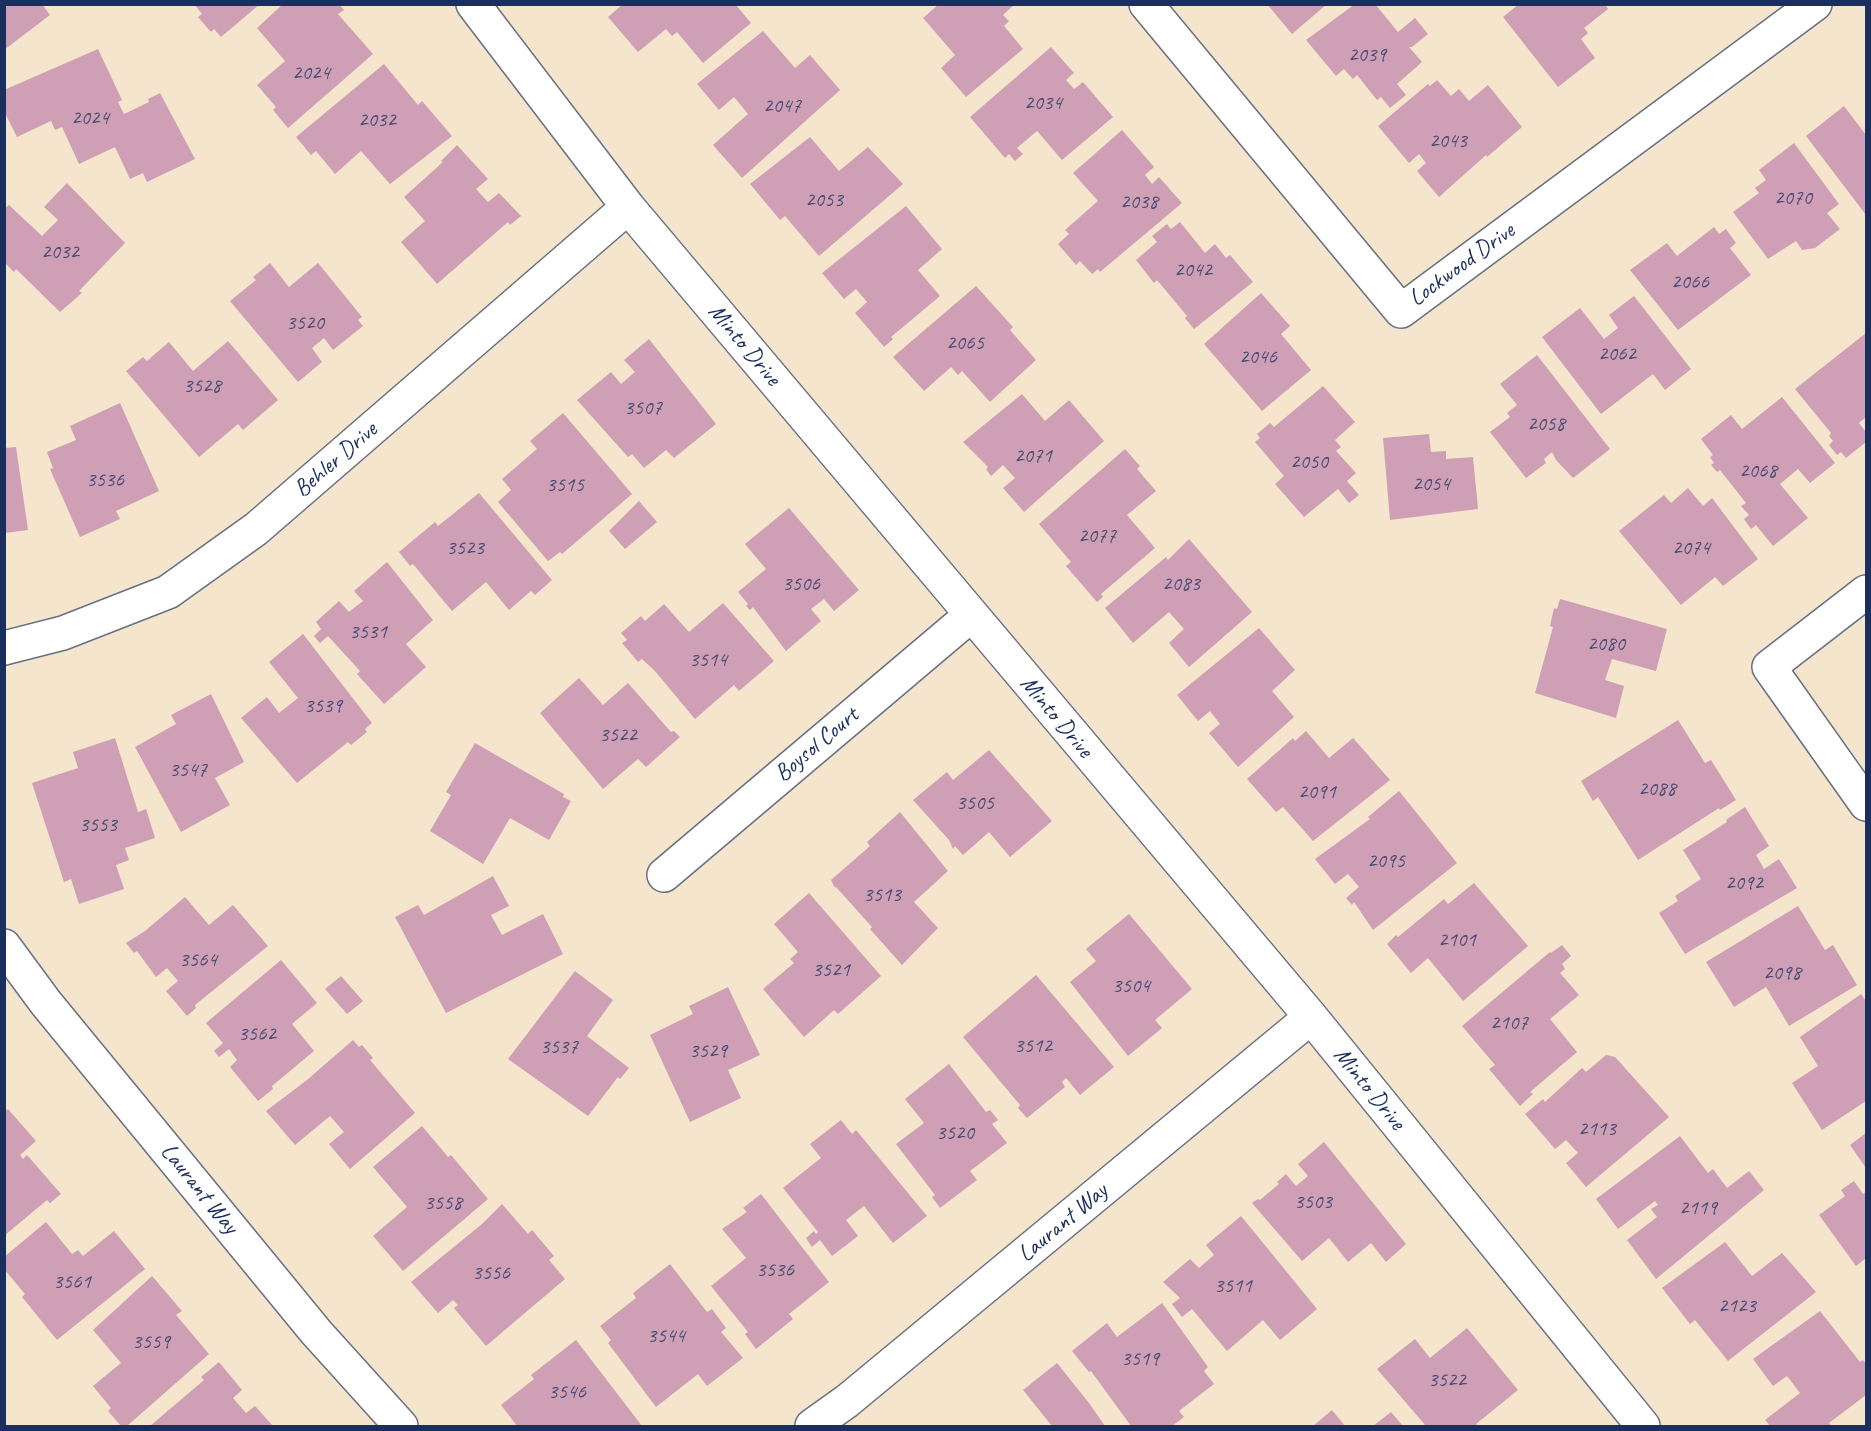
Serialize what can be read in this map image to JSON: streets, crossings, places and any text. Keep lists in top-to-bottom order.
{
  "streets": {
    "street": [
      "Lockwood Drive",
      "Minto Drive",
      "Behler Drive",
      "Boysol Court",
      "Laurant Way"
    ]
  },
  "crossings": [
    ["Minto Drive", "Behler Drive"],
    ["Minto Drive", "Boysol Court"],
    ["Minto Drive", "Laurant Way"]
  ],
  "house_numbers": [
    "2039",
    "2024",
    "2034",
    "2047",
    "2024",
    "2032",
    "2043",
    "2070",
    "2053",
    "2038",
    "2032",
    "2042",
    "2066",
    "3520",
    "2065",
    "2062",
    "2046",
    "3528",
    "3507",
    "2058",
    "2071",
    "2050",
    "2068",
    "3536",
    "2054",
    "3515",
    "2077",
    "3523",
    "2074",
    "3506",
    "2083",
    "3531",
    "2080",
    "3514",
    "3539",
    "3522",
    "3547",
    "2088",
    "2091",
    "3505",
    "3553",
    "2095",
    "2092",
    "3513",
    "2101",
    "3564",
    "3521",
    "2098",
    "3504",
    "2107",
    "3562",
    "3512",
    "3537",
    "3529",
    "2113",
    "3520",
    "3503",
    "3558",
    "2119",
    "3536",
    "3556",
    "3561",
    "3511",
    "2123",
    "3544",
    "3559",
    "3519",
    "3522",
    "3546"
  ]
}
